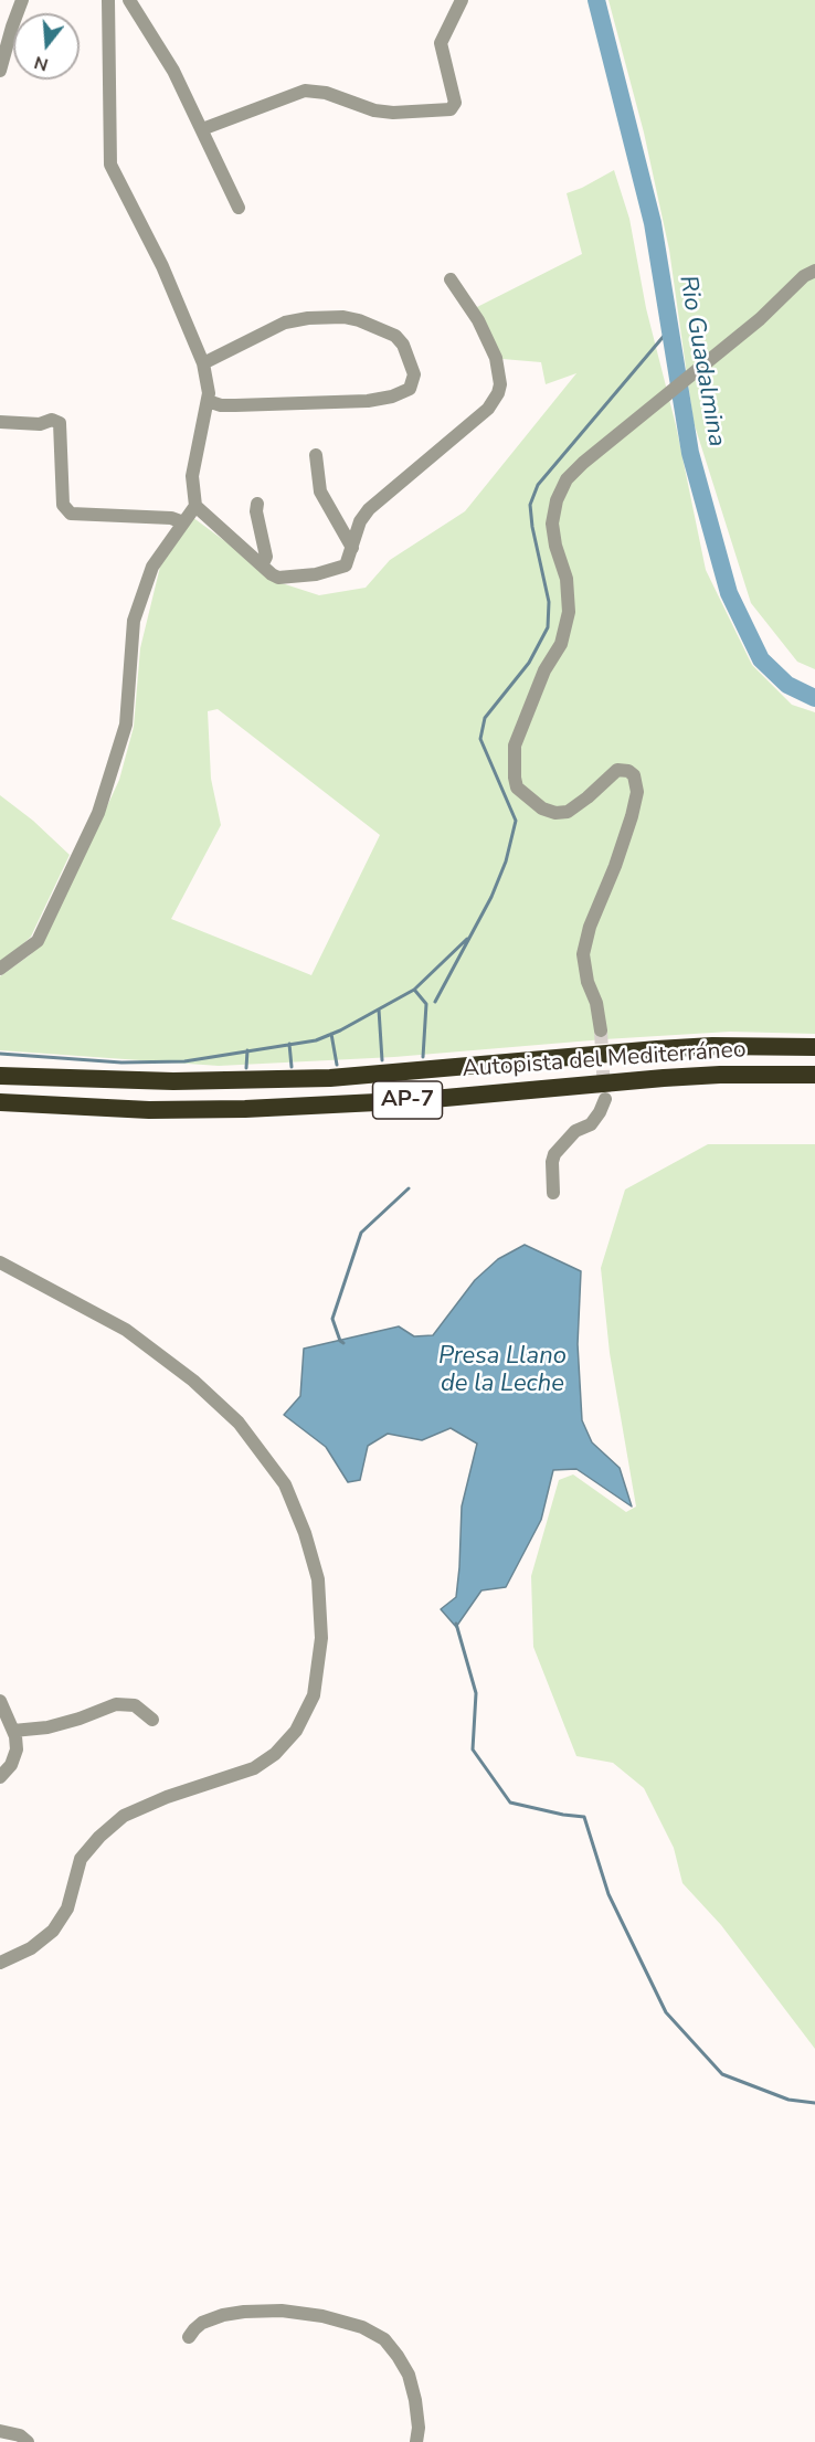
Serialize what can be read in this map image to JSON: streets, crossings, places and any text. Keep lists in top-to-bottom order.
{
  "streets": {
    "highway": ["Autopista del Mediterráneo", "AP-7"]
  },
  "water": ["Rio Guadalmina", "Presa Llano de la Leche"],
  "north": "bottom"
}
